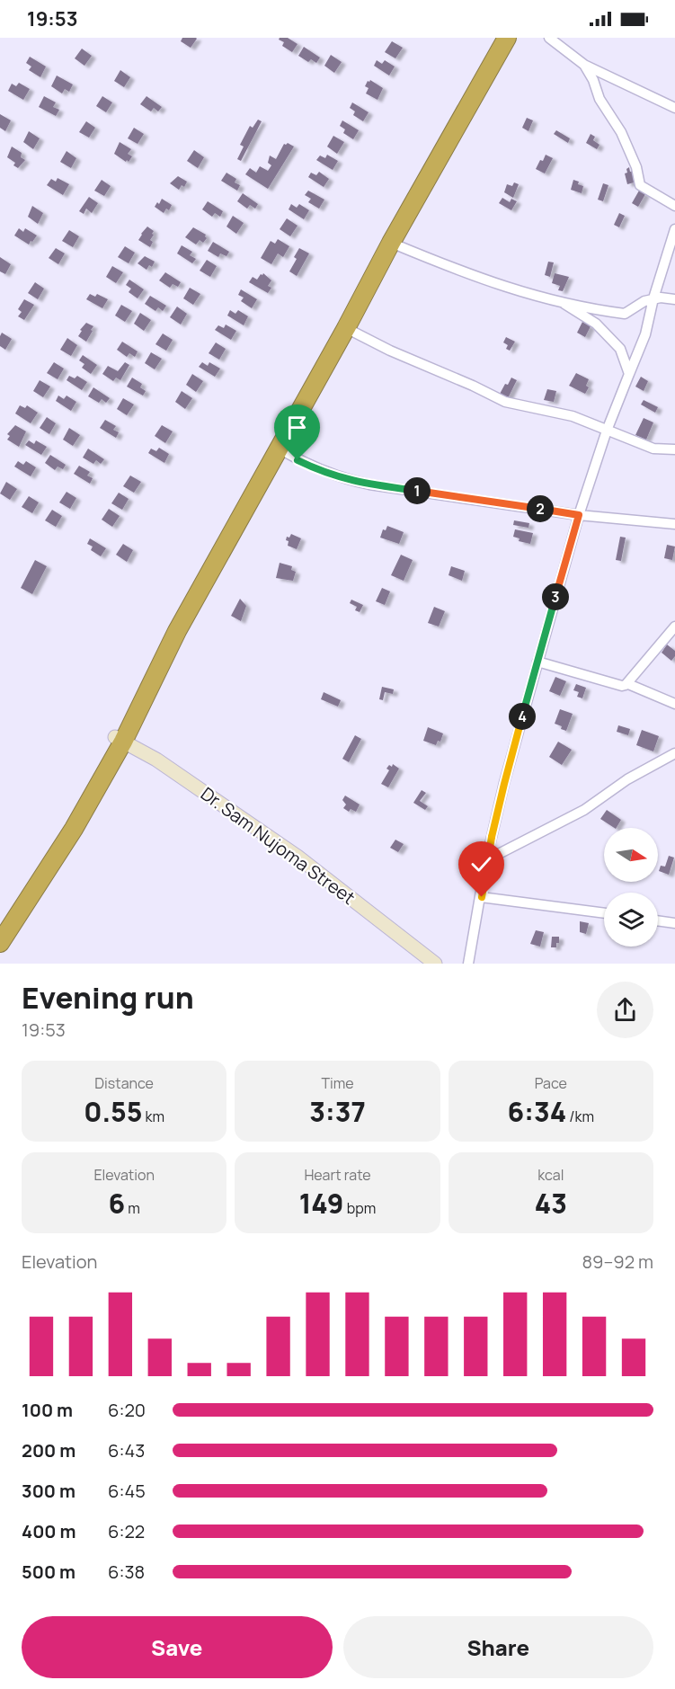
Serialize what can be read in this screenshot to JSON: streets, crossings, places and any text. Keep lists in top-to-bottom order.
{
  "streets": {
    "street": ["Dr. Sam Nujoma Street"]
  },
  "north": "right",
  "page": {
    "status": "19:53",
    "pins": [
      "1",
      "2",
      "3",
      "4"
    ],
    "heading": ["Evening run", "19:53"],
    "stats": [
      ["Distance", "0.55 km"],
      ["Time", "3:37"],
      ["Pace", "6:34 /km"],
      ["Elevation", "6 m"],
      ["Heart rate", "149 bpm"],
      ["kcal", "43"]
    ],
    "chart": ["Elevation", "89–92 m"],
    "list": [
      {
        "name": "100 m",
        "note": "6:20"
      },
      {
        "name": "200 m",
        "note": "6:43"
      },
      {
        "name": "300 m",
        "note": "6:45"
      },
      {
        "name": "400 m",
        "note": "6:22"
      },
      {
        "name": "500 m",
        "note": "6:38"
      }
    ],
    "buttons": ["Save", "Share"]
  }
}
